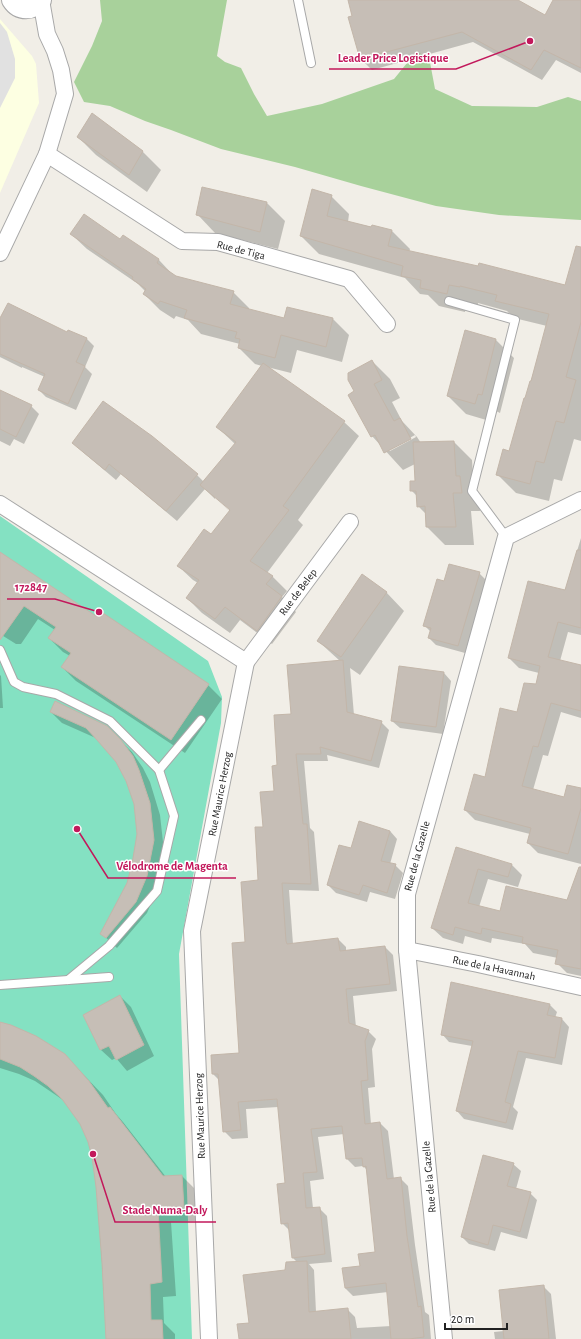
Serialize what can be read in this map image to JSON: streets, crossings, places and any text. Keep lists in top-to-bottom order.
{
  "streets": {
    "street": [
      "Rue de Tiga",
      "Rue de Belep",
      "Rue Maurice Herzog",
      "Rue de la Gazelle",
      "Rue de la Havannah"
    ]
  },
  "crossings": [
    ["Rue de Belep", "Rue Maurice Herzog"],
    ["Rue de la Gazelle", "Rue de la Havannah"]
  ],
  "places": [
    "Leader Price Logistique",
    "172847",
    "Vélodrome de Magenta",
    "Stade Numa-Daly"
  ],
  "scale_bar": "20 m"
}
